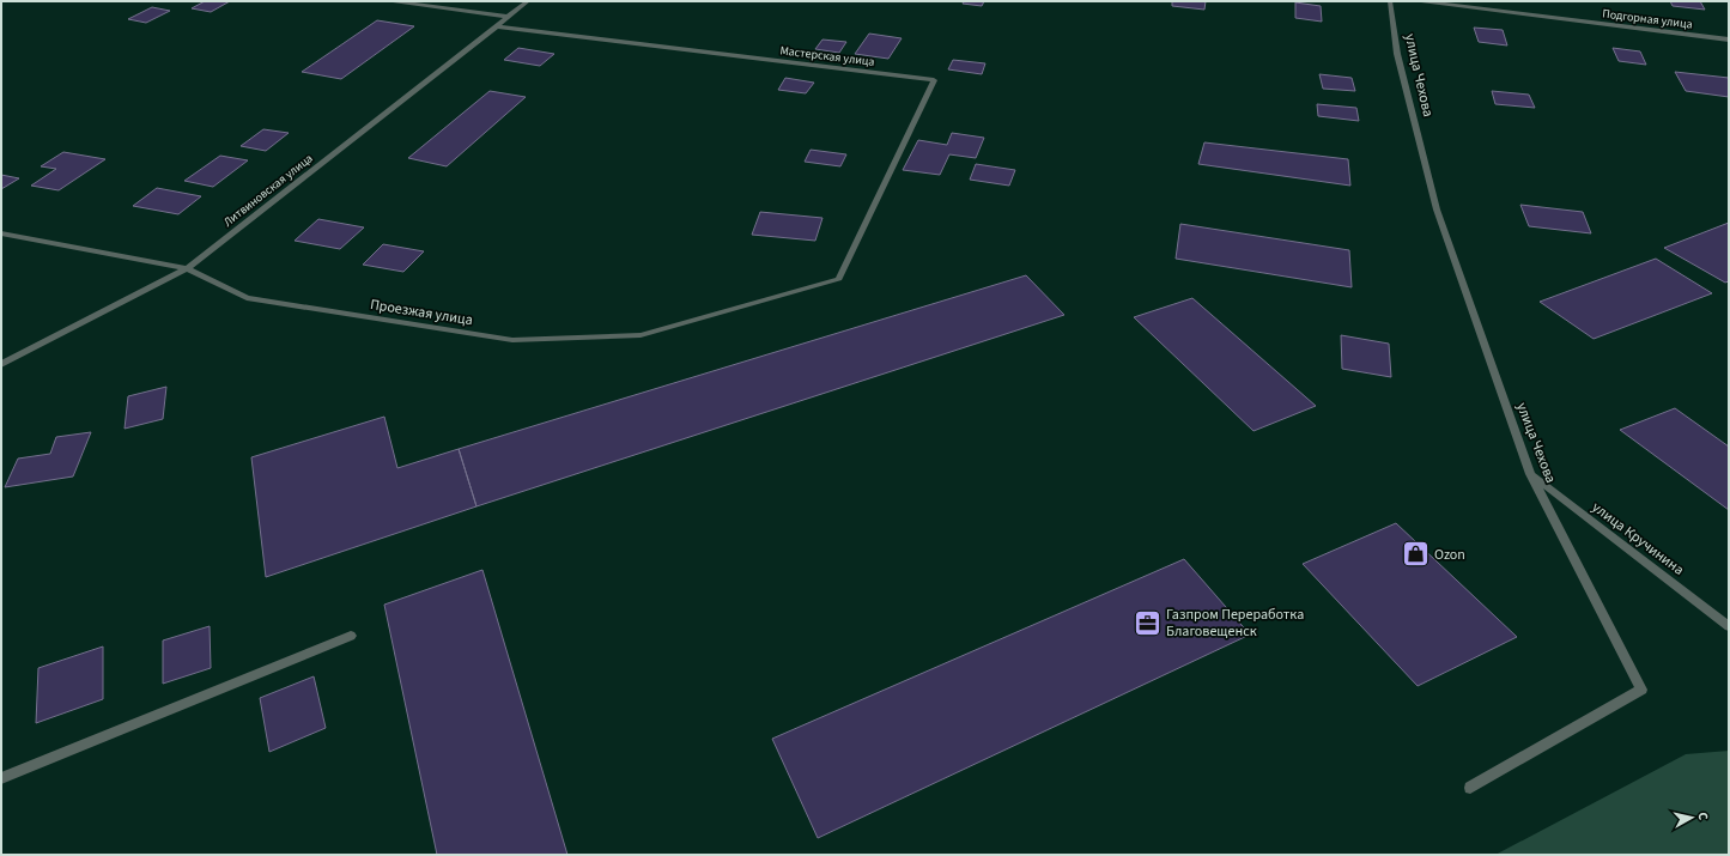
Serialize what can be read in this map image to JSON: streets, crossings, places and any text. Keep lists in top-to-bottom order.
{
  "streets": {
    "street": [
      "Подгорная улица",
      "Мастерская улица",
      "улица Чехова",
      "Литвиновская улица",
      "Проезжая улица",
      "улица Кручинина"
    ]
  },
  "crossings": [
    ["Мастерская улица", "Литвиновская улица"],
    ["Мастерская улица", "Проезжая улица"],
    ["улица Чехова", "улица Кручинина"],
    ["Литвиновская улица", "Проезжая улица"]
  ],
  "places": {
    "shop": ["Ozon"],
    "office": ["Газпром Переработка Благовещенск"]
  },
  "north": "right"
}
